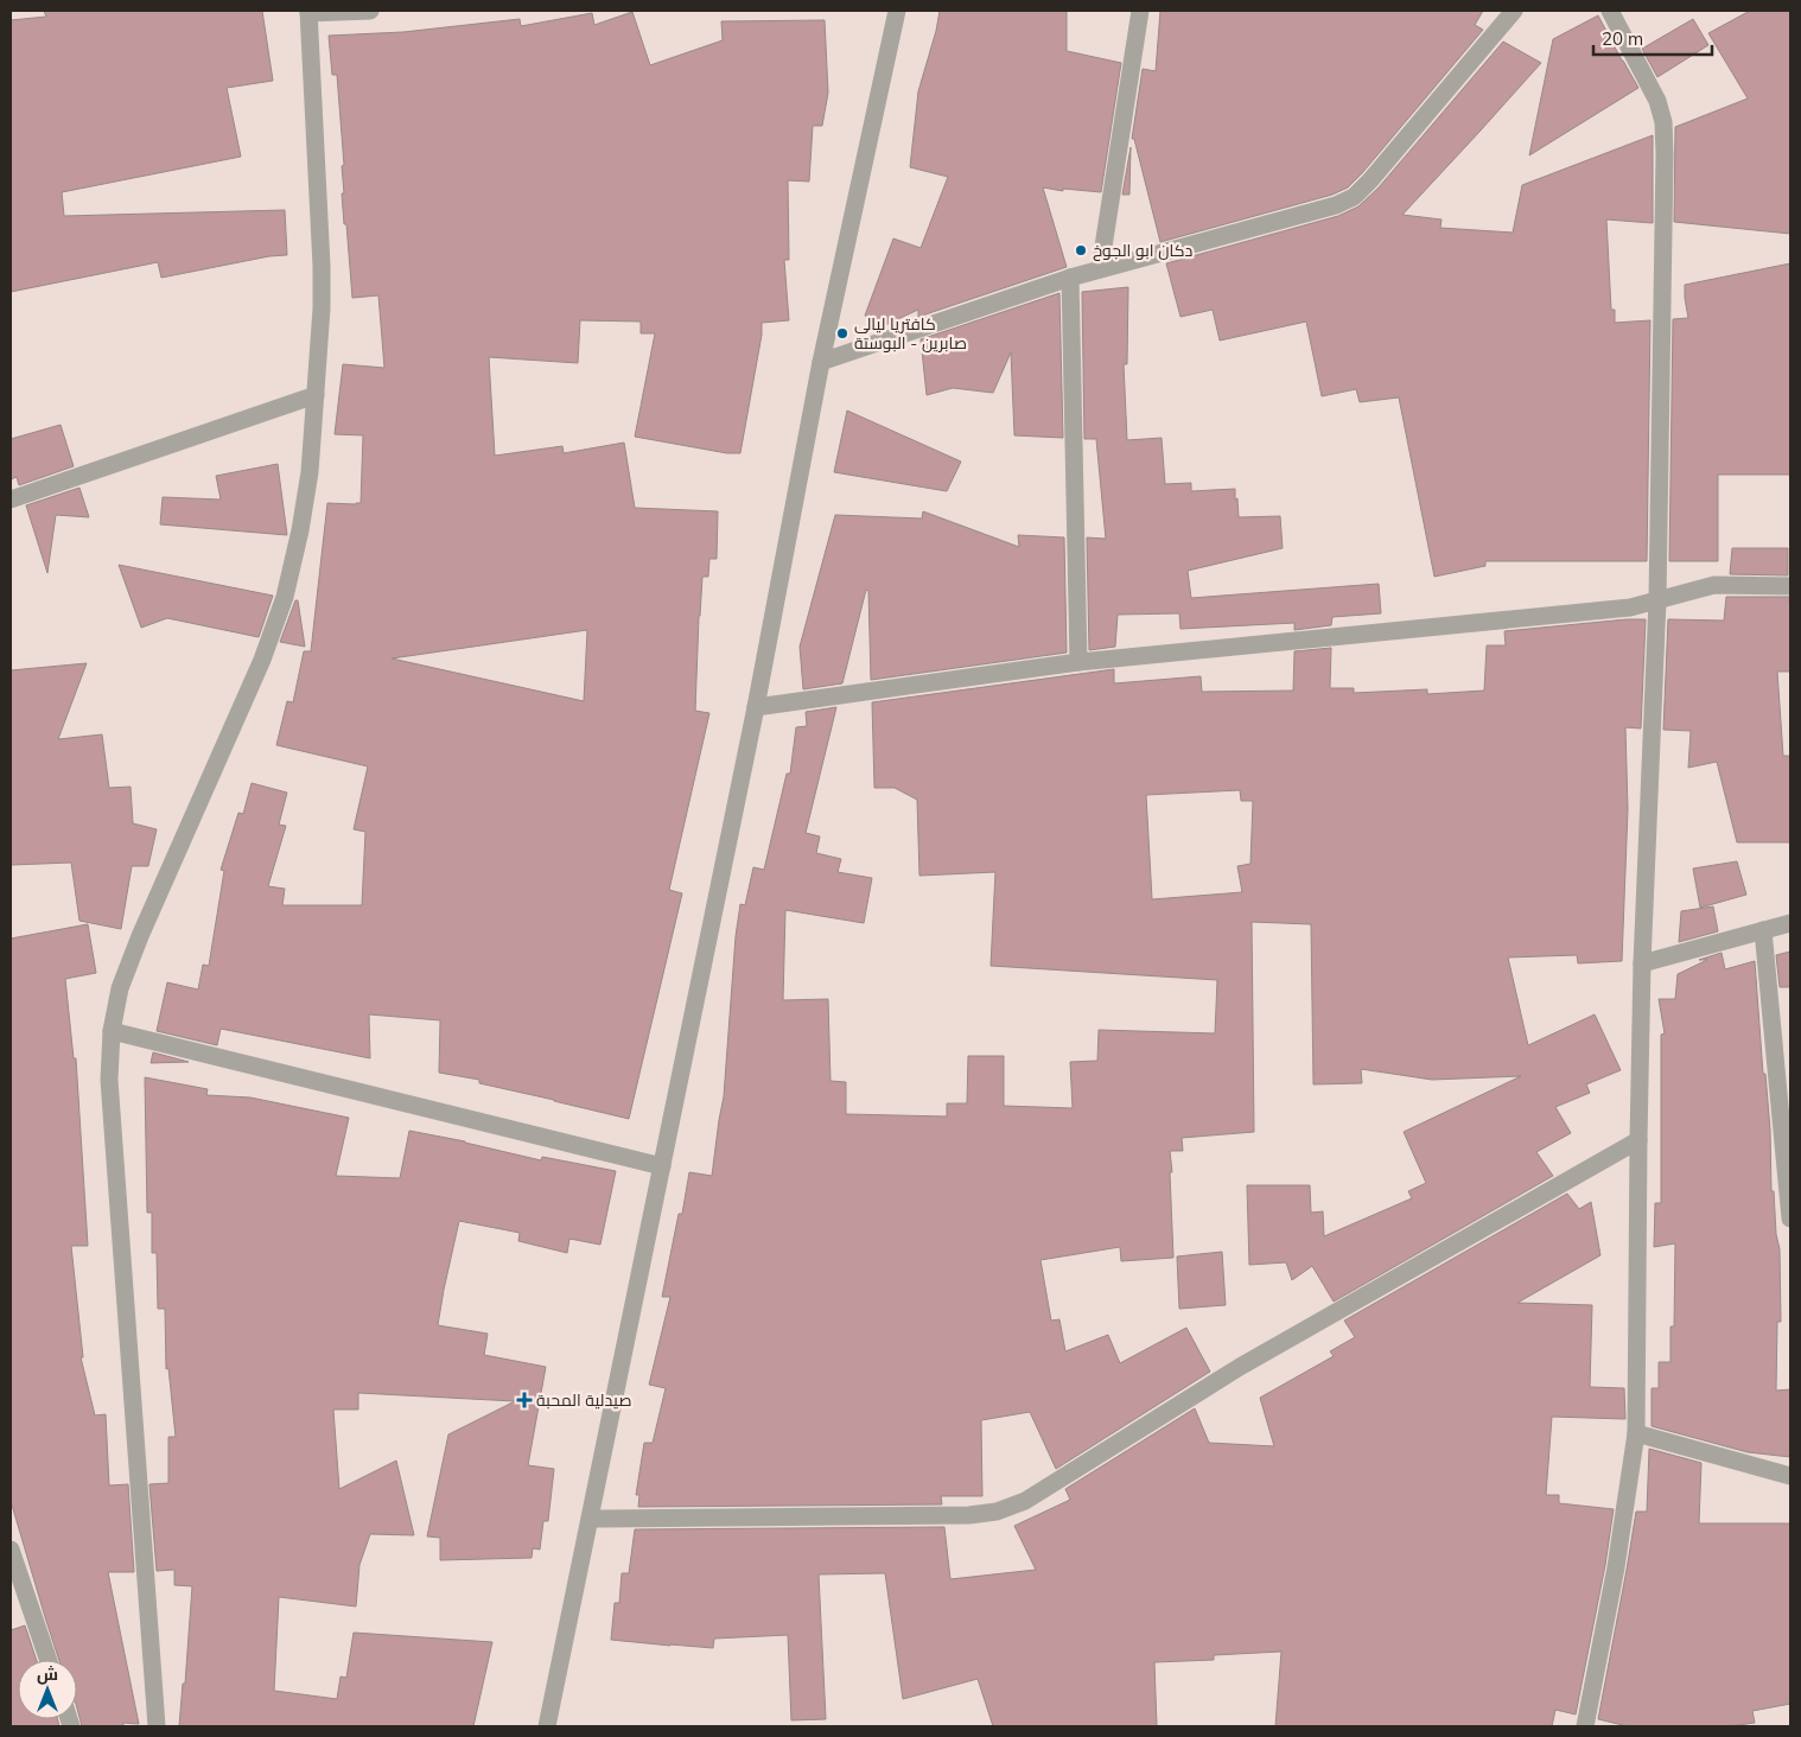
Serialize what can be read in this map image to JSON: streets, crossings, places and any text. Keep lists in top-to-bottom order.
{
  "places": {
    "other": ["دكان ابو الجوخ", "كافتريا ليالي صابرين - البوستة"],
    "health": ["صيدلية المحبة"]
  },
  "scale_bar": "20 m",
  "north": "top"
}
